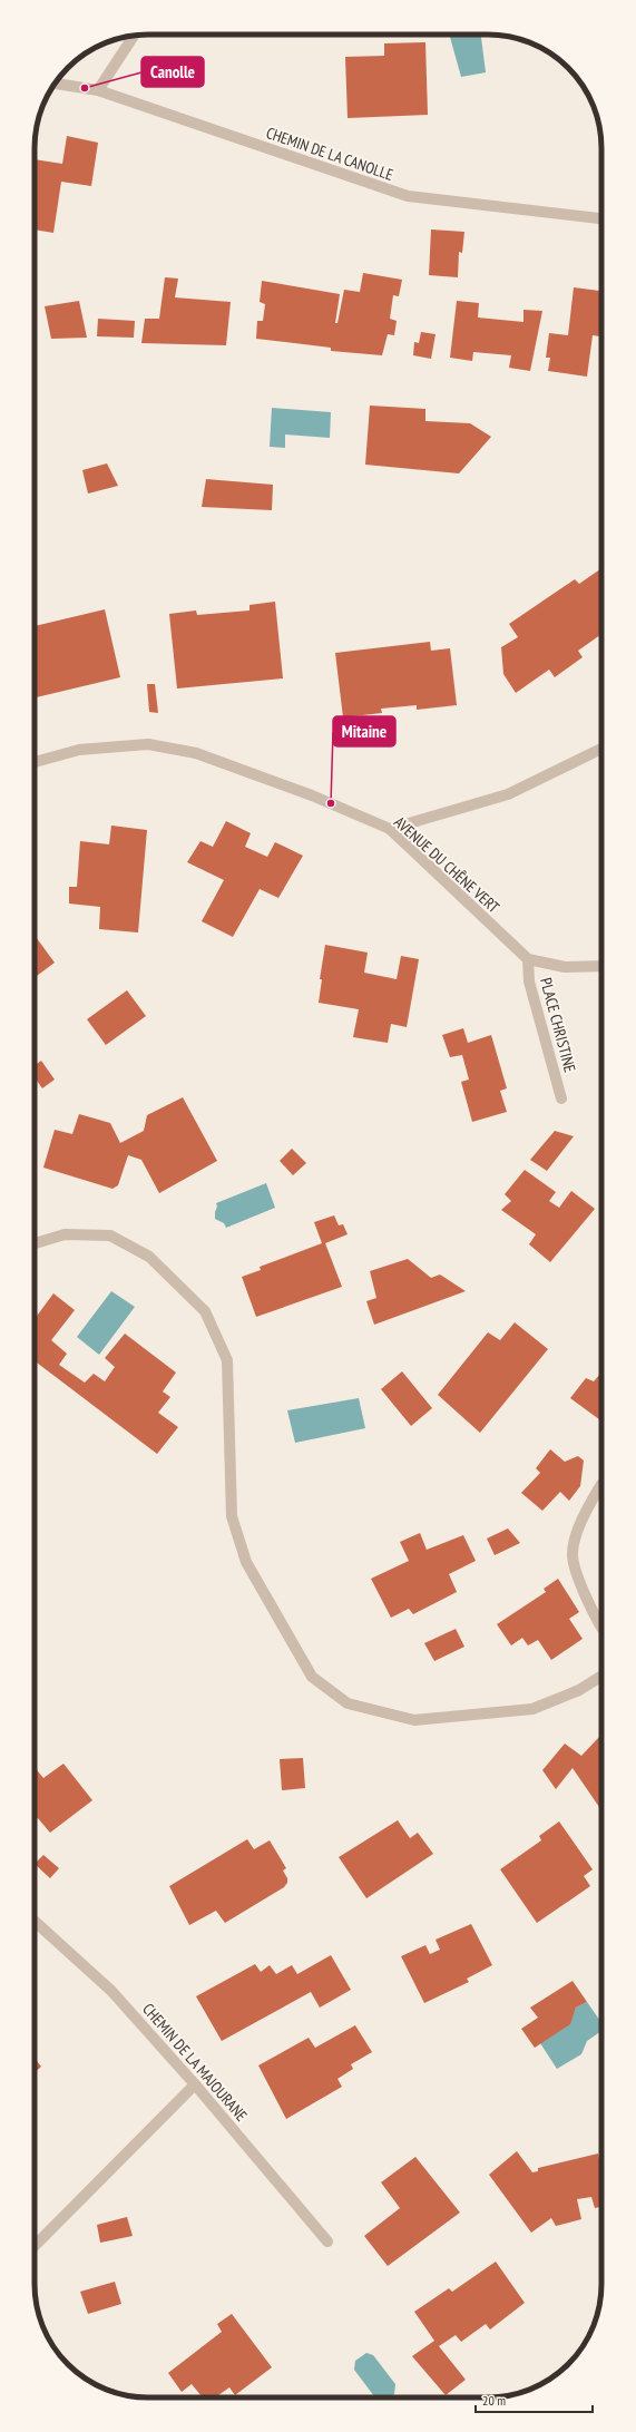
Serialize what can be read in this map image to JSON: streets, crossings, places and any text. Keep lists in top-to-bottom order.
{
  "streets": {
    "street": [
      "CHEMIN DE LA CANOLLE",
      "AVENUE DU CHÊNE VERT",
      "PLACE CHRISTINE",
      "CHEMIN DE LA MAJOURANE"
    ]
  },
  "crossings": [
    ["AVENUE DU CHÊNE VERT", "PLACE CHRISTINE"]
  ],
  "places": ["Canolle", "Mitaine"],
  "scale_bar": "20 m"
}
